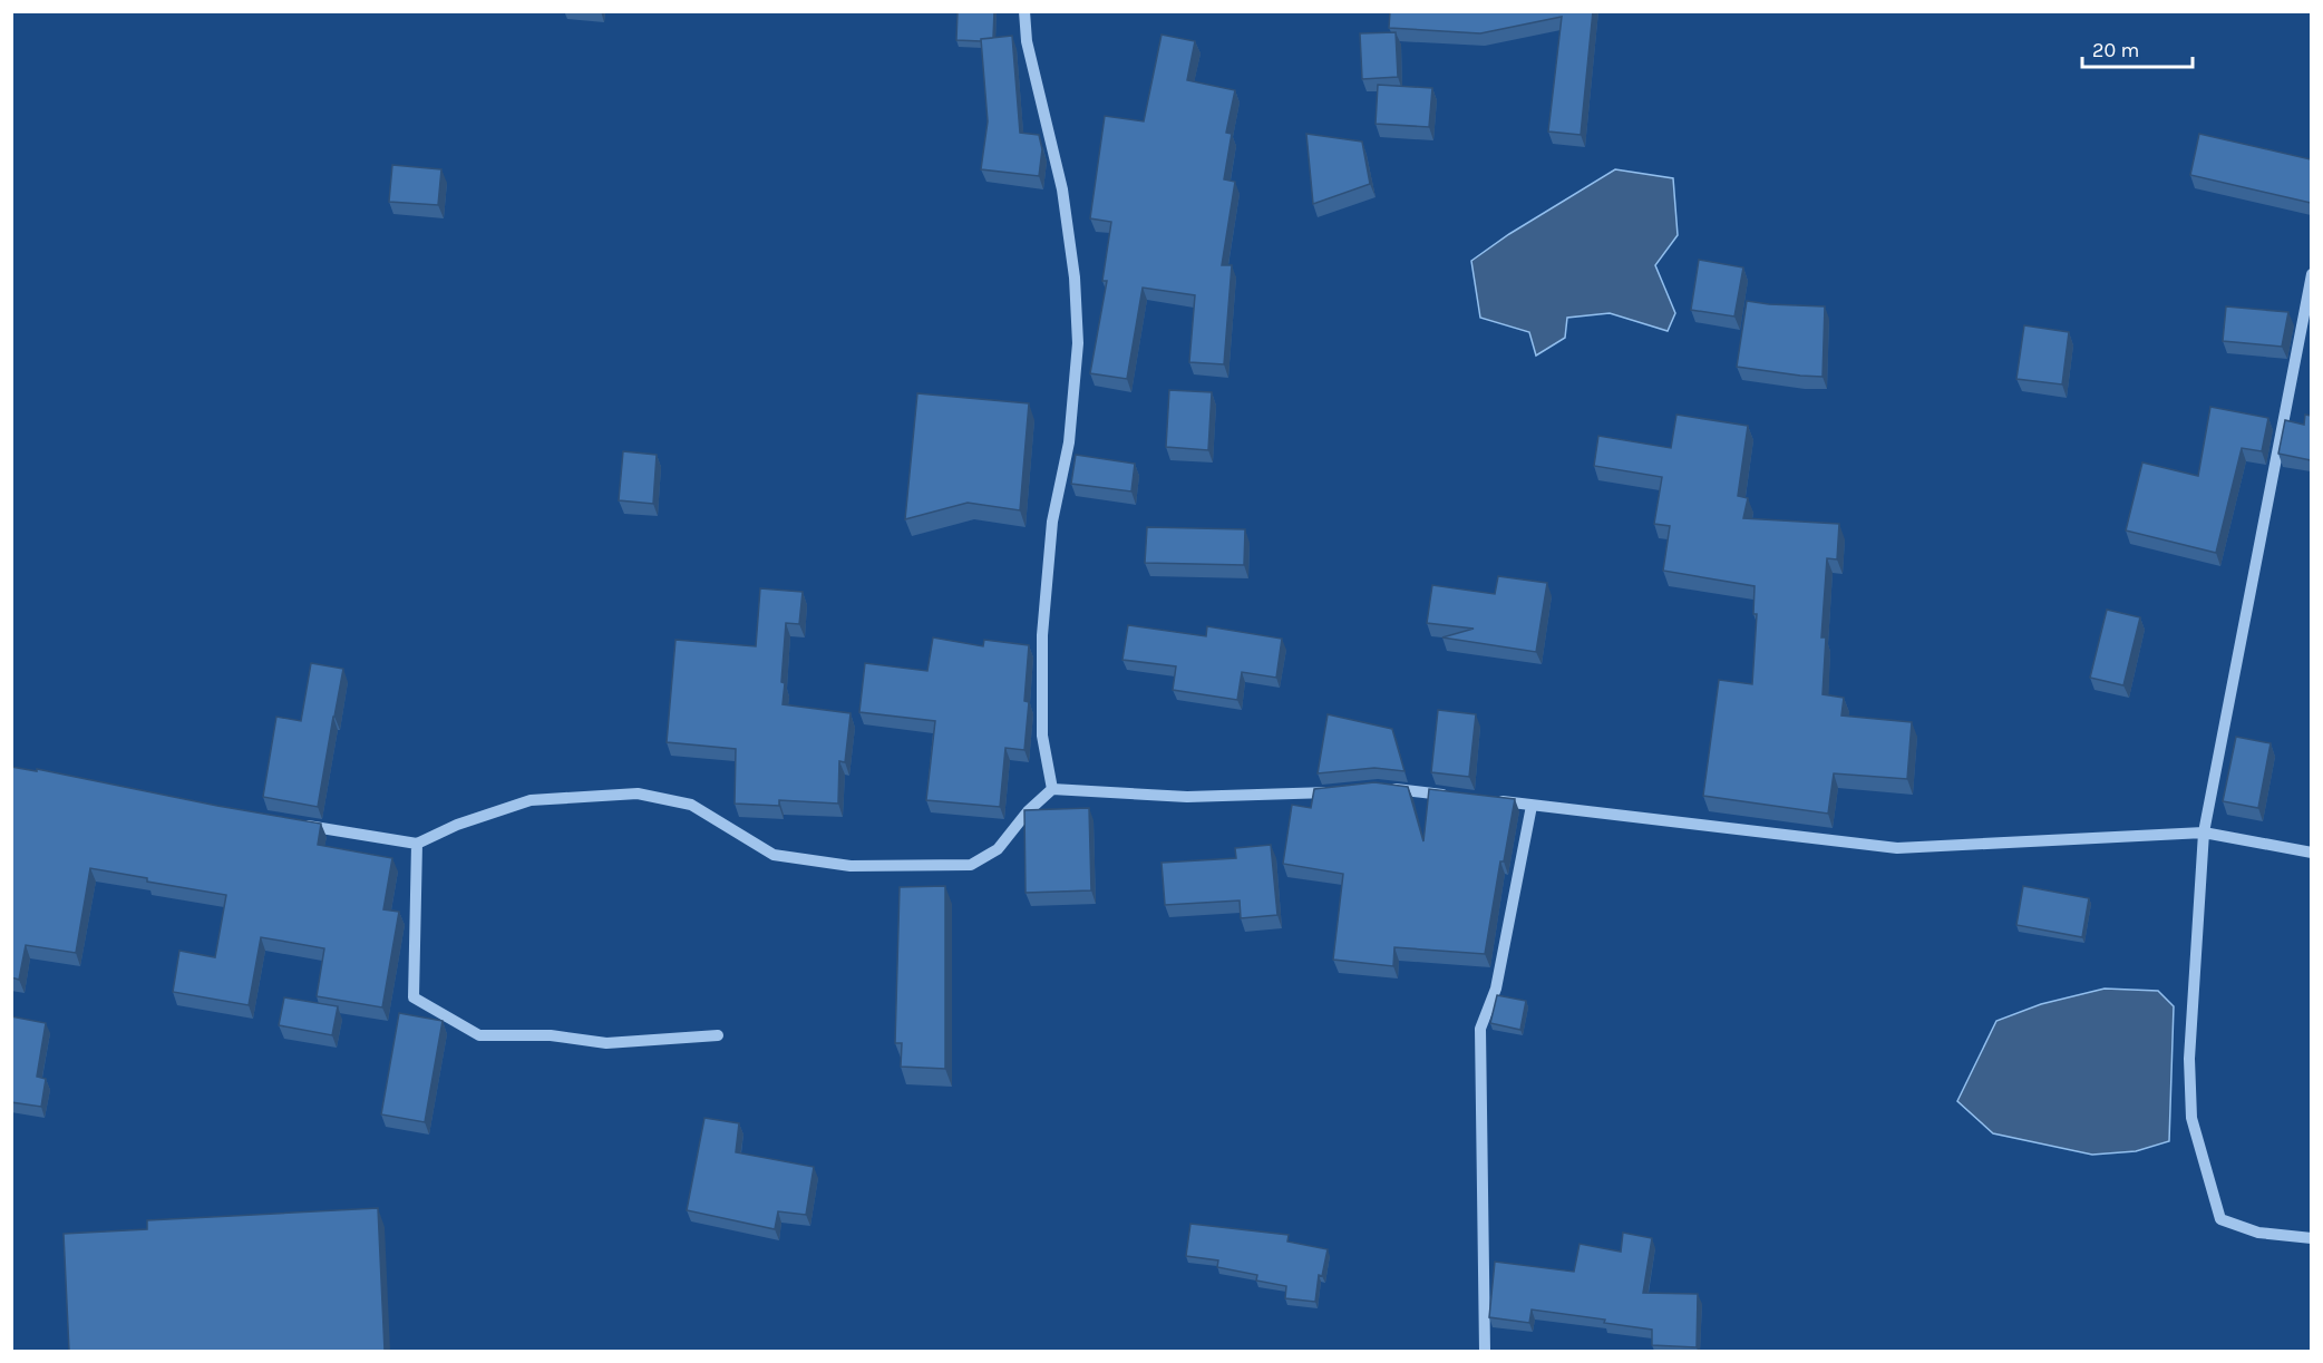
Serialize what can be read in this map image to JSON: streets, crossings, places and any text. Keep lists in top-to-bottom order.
{
  "scale_bar": "20 m"
}
